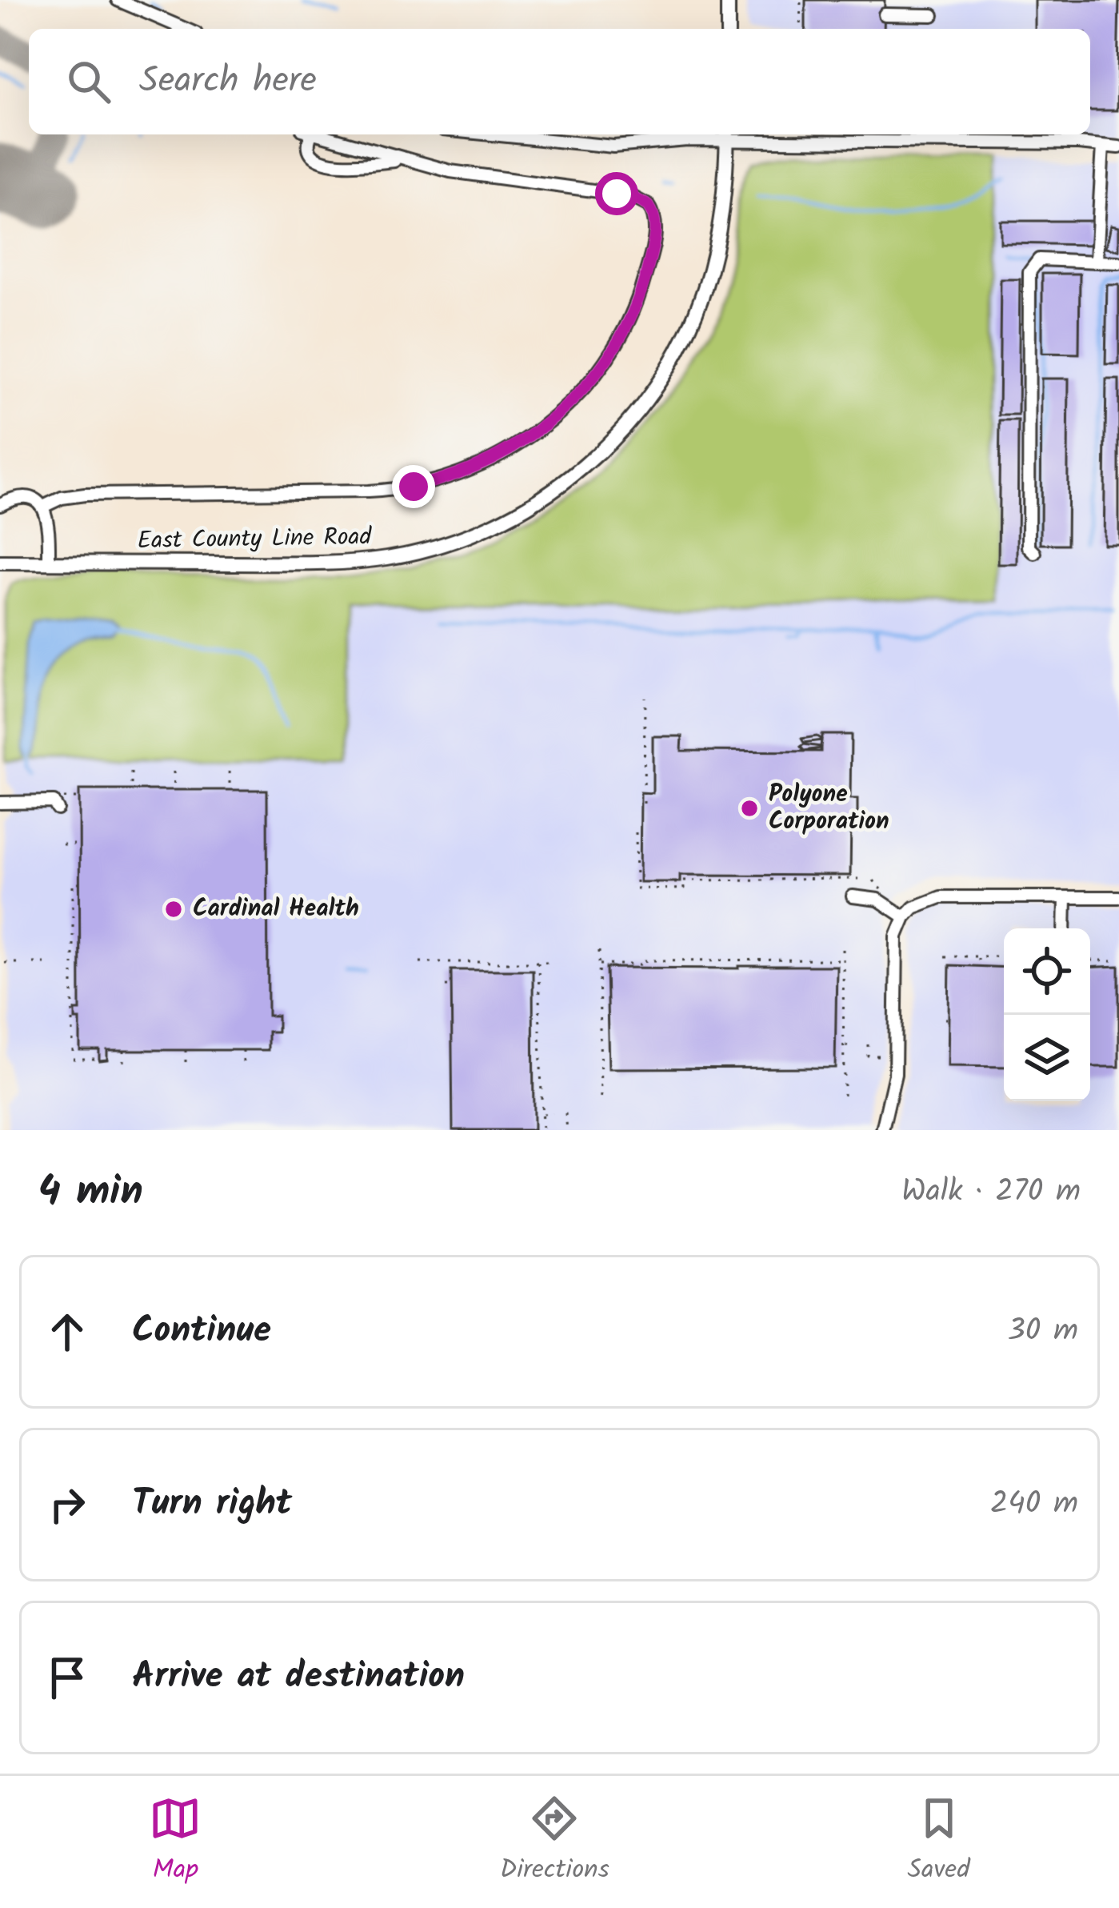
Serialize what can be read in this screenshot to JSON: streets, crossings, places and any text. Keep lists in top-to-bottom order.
{
  "streets": {
    "main road": ["East County Line Road"]
  },
  "places": ["Polyone Corporation", "Cardinal Health"],
  "page": {
    "search": "Search here",
    "heading": ["4 min", "Walk · 270 m"],
    "list": [
      ["Continue", "30 m"],
      ["Turn right", "240 m"],
      "Arrive at destination"
    ],
    "nav": ["Map", "Directions", "Saved"]
  }
}
